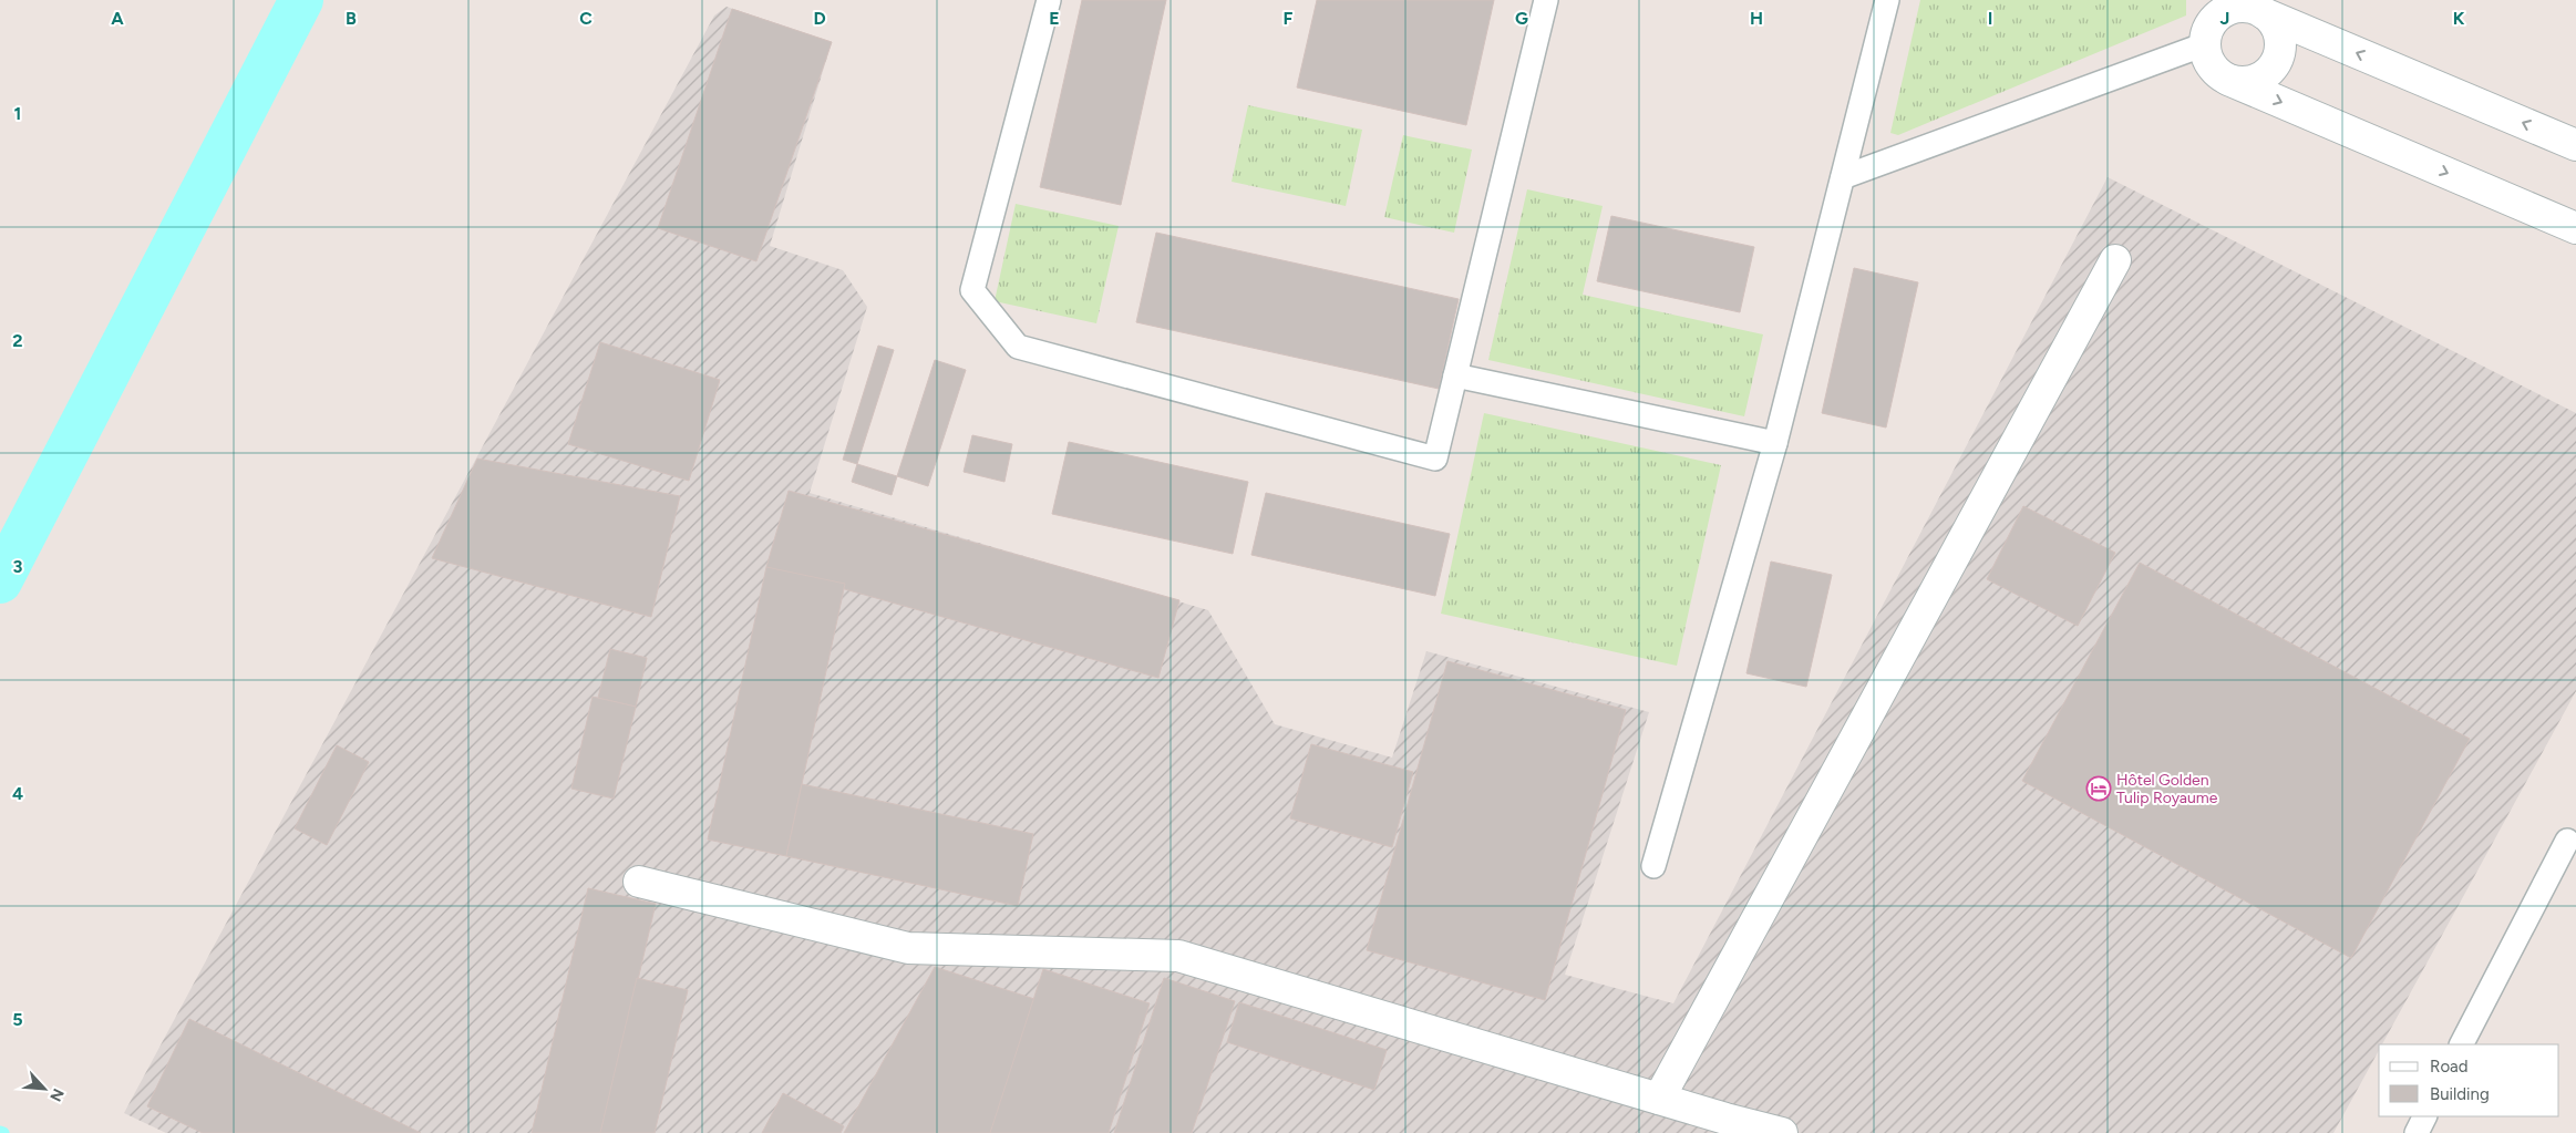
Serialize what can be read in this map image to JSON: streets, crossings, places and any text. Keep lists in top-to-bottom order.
{
  "places": {
    "hotel": ["Hôtel Golden Tulip Royaume"]
  },
  "legend": ["Road", "Building"],
  "north": "bottom right",
  "grid": {
    "columns": [
      "A",
      "B",
      "C",
      "D",
      "E",
      "F",
      "G",
      "H",
      "I",
      "J",
      "K"
    ],
    "rows": [
      "1",
      "2",
      "3",
      "4",
      "5"
    ]
  }
}
